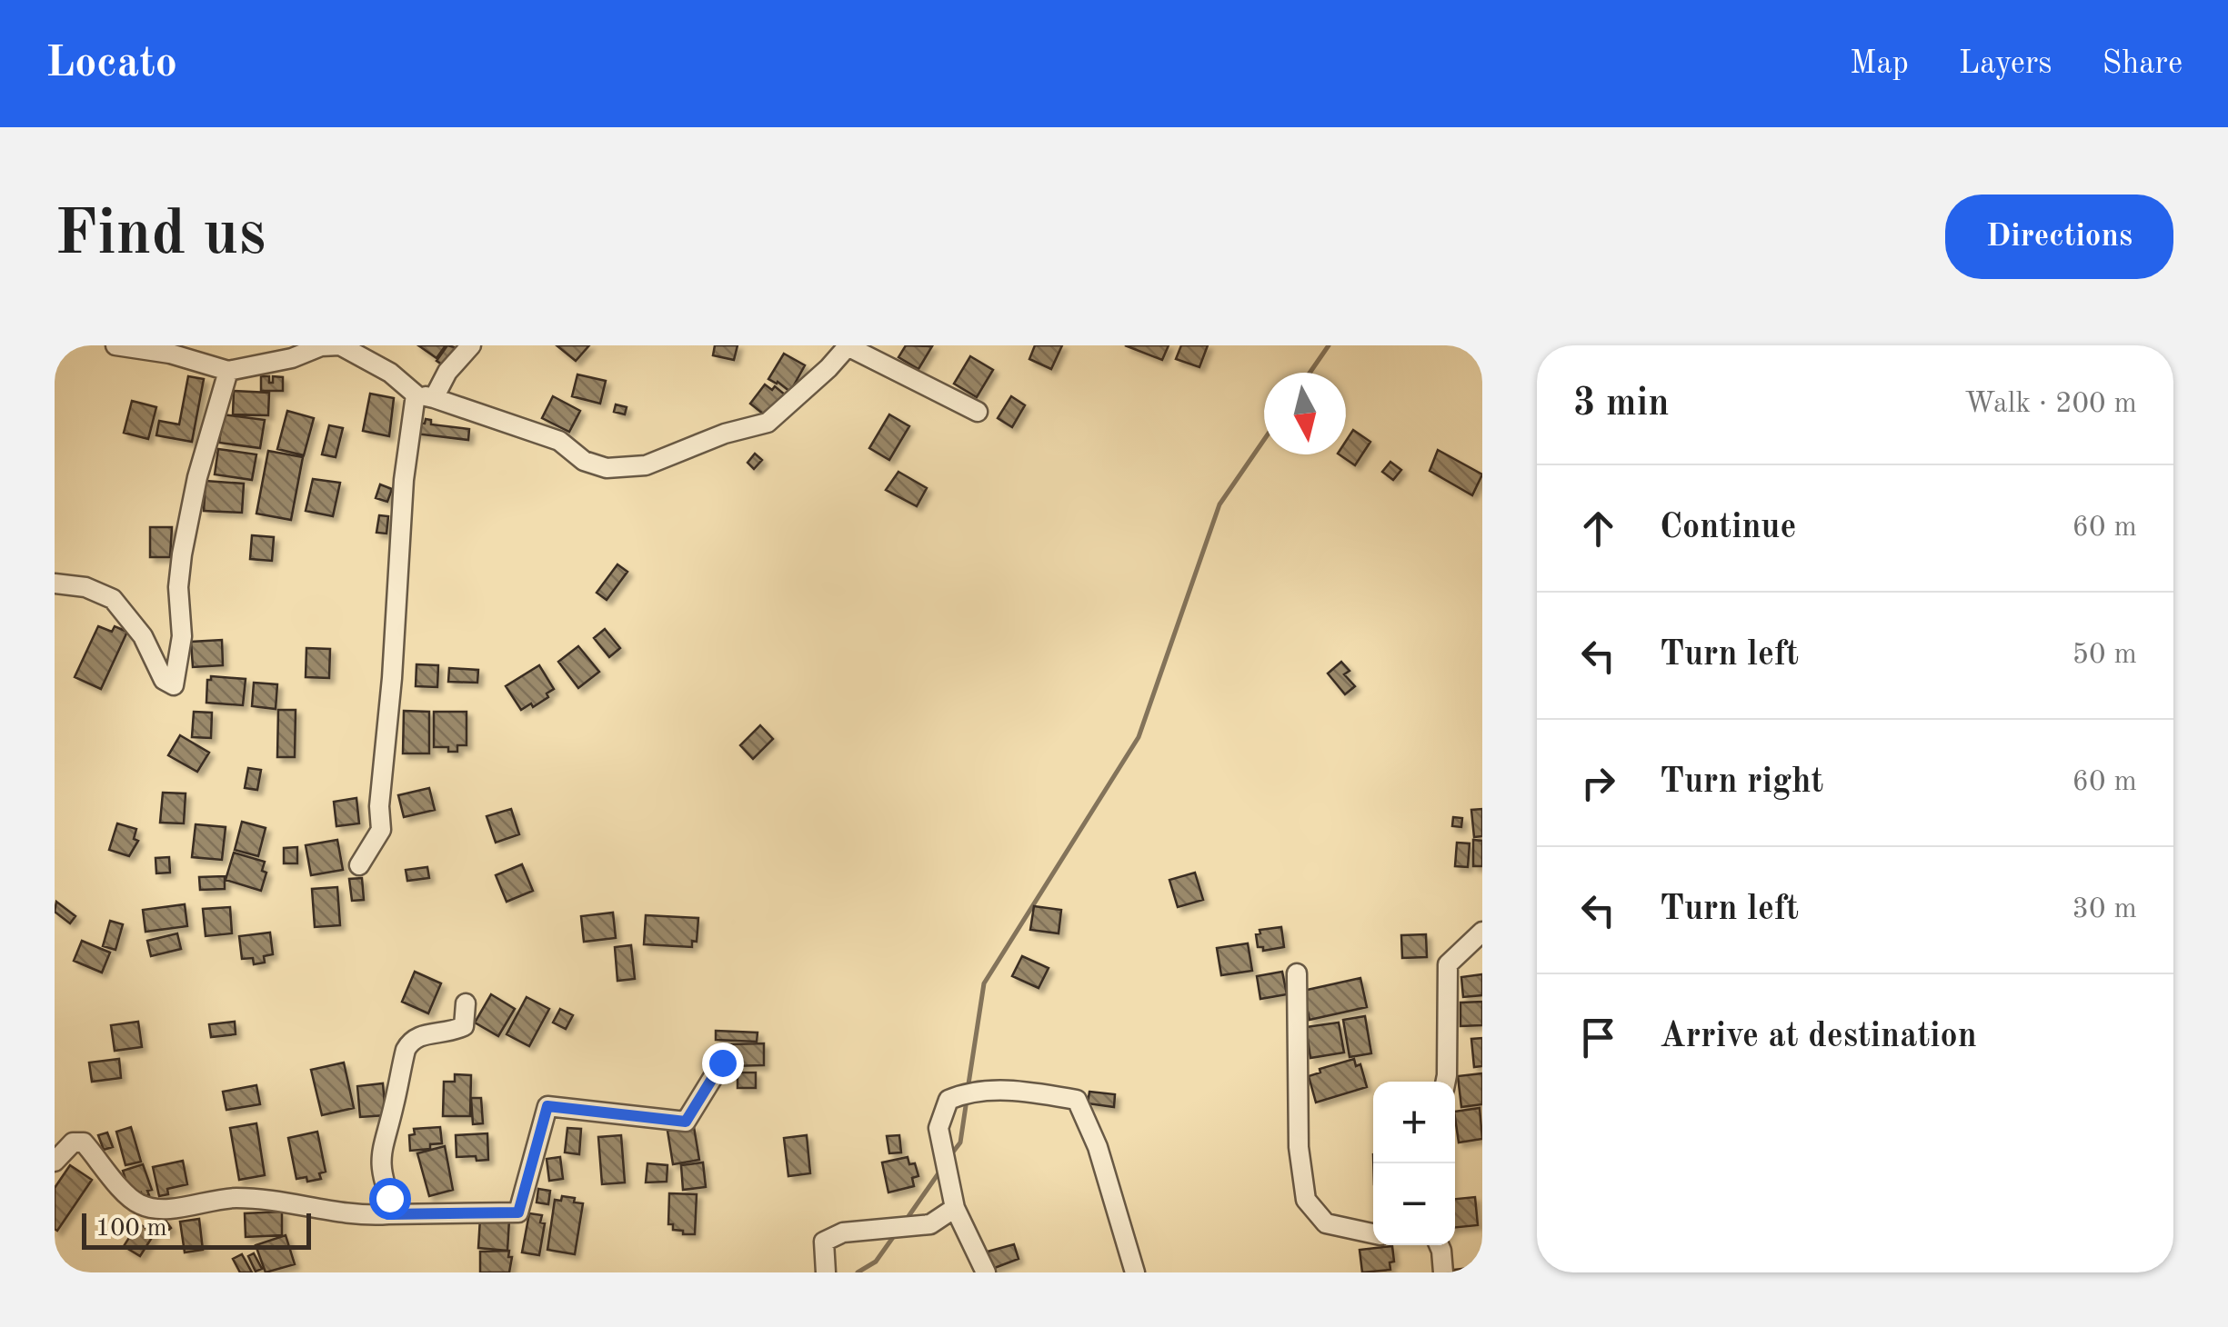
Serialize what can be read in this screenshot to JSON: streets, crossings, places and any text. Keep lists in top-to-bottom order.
{
  "scale_bar": "100 m",
  "north": "bottom",
  "page": {
    "header": "Locato",
    "nav": ["Map", "Layers", "Share"],
    "buttons": "Directions",
    "title": "Find us",
    "heading": ["3 min", "Walk · 200 m"],
    "list": [
      ["Continue", "60 m"],
      ["Turn left", "50 m"],
      ["Turn right", "60 m"],
      ["Turn left", "30 m"],
      "Arrive at destination"
    ],
    "map_buttons": ["+", "−"],
    "scale": "100 m"
  }
}
